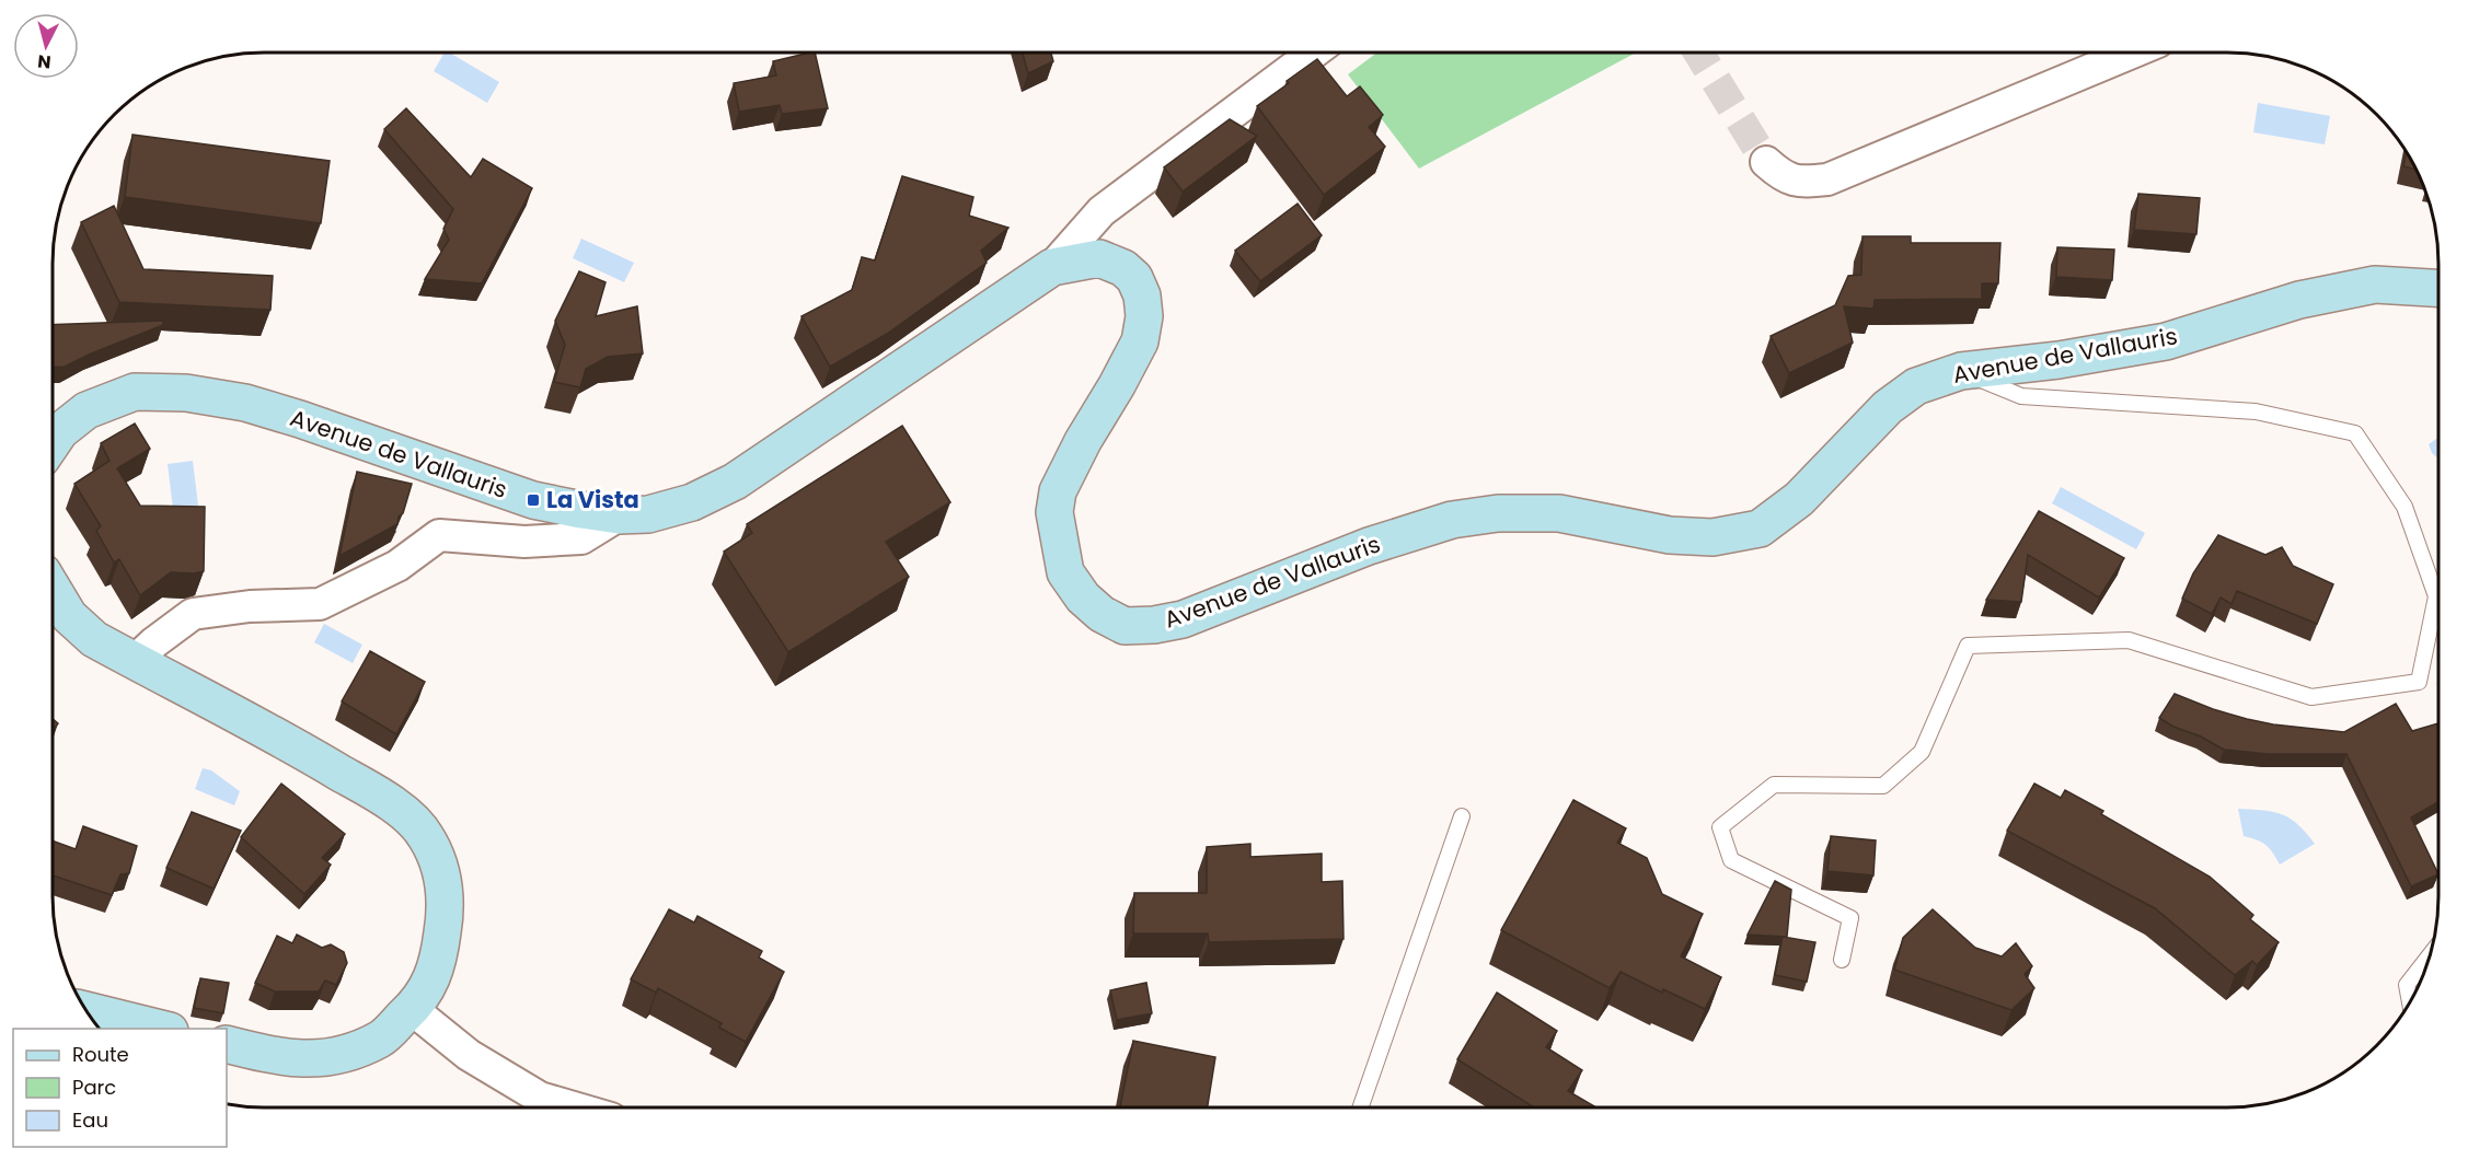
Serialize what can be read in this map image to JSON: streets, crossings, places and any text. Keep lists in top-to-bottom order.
{
  "streets": {
    "main road": ["Avenue de Vallauris"]
  },
  "places": {
    "transit": ["La Vista"]
  },
  "legend": ["Route", "Parc", "Eau"],
  "north": "bottom"
}
